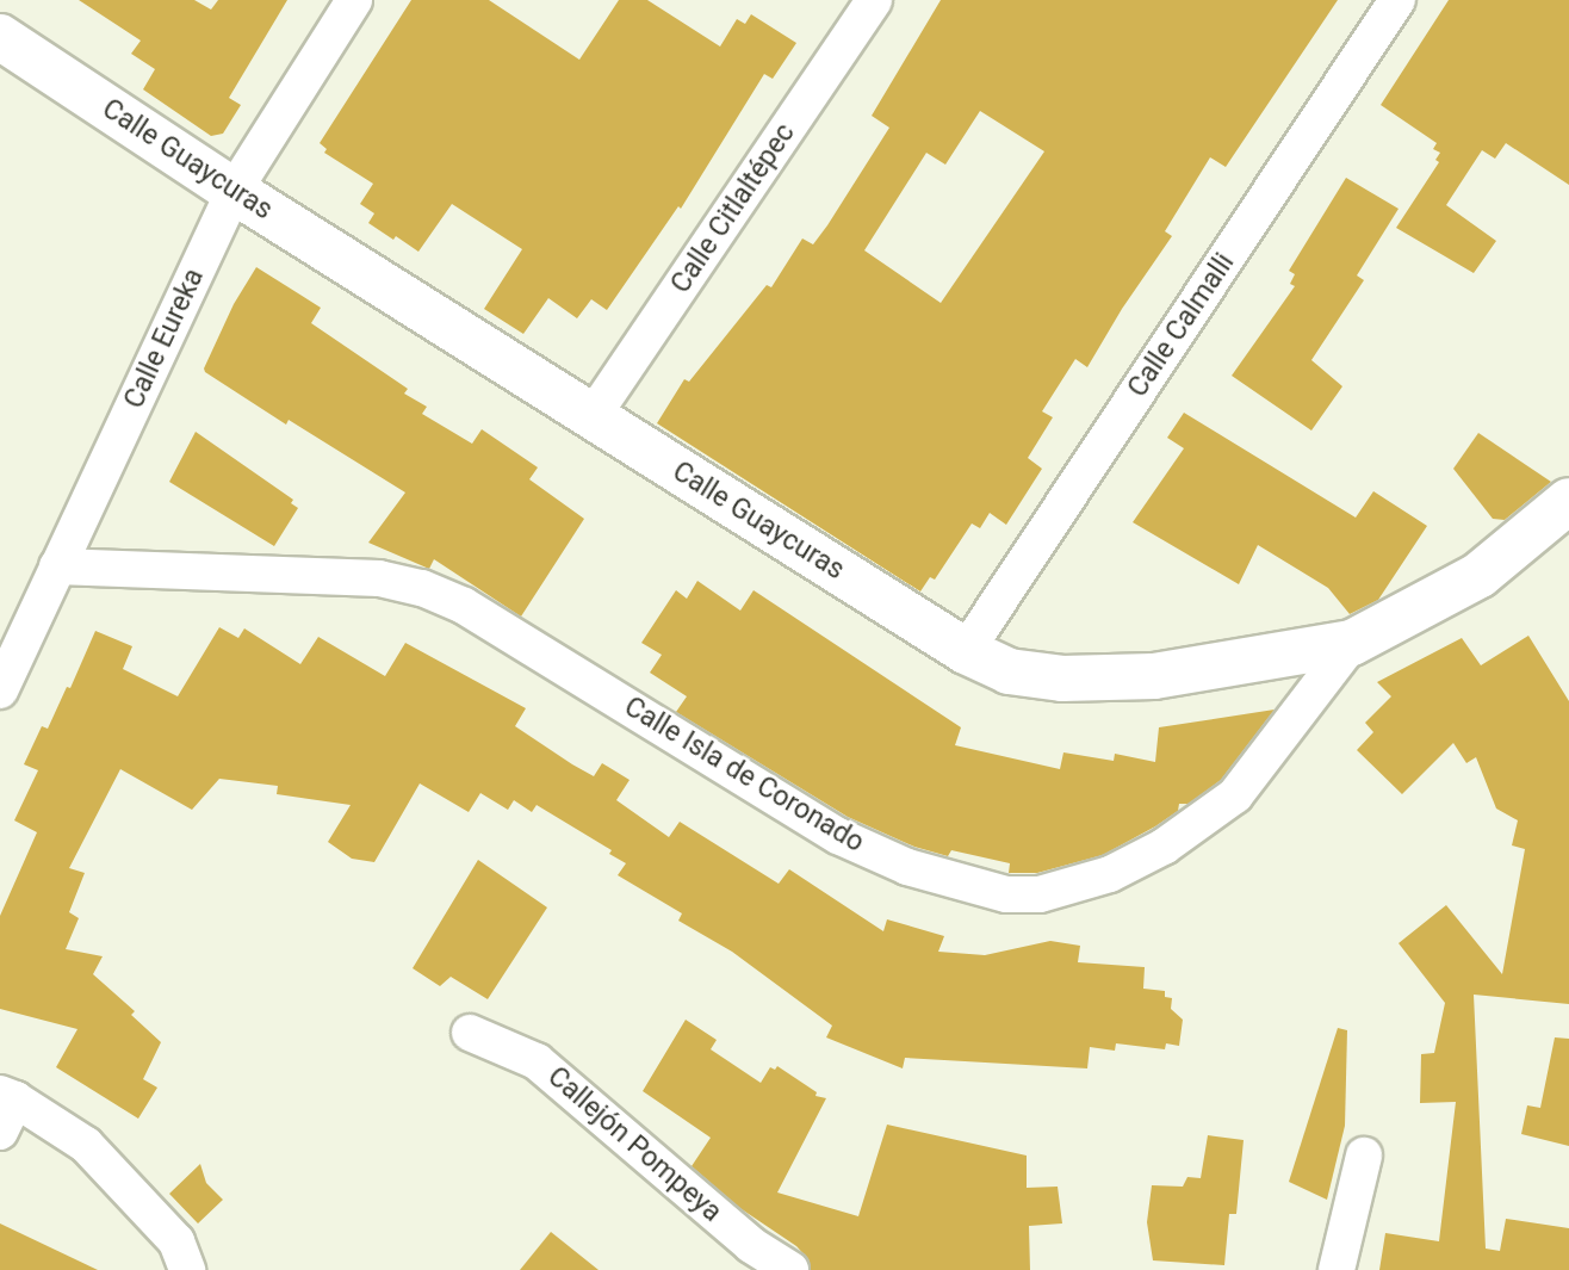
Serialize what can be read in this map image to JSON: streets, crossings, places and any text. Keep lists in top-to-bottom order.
{
  "streets": {
    "street": [
      "Calle Guaycuras",
      "Calle Citlaltépec",
      "Calle Calmalli",
      "Calle Eureka",
      "Calle Isla de Coronado",
      "Callejón Pompeya"
    ]
  },
  "crossings": [
    ["Calle Guaycuras", "Calle Citlaltépec"],
    ["Calle Guaycuras", "Calle Calmalli"],
    ["Calle Guaycuras", "Calle Eureka"],
    ["Calle Guaycuras", "Calle Isla de Coronado"],
    ["Calle Eureka", "Calle Isla de Coronado"]
  ]
}
